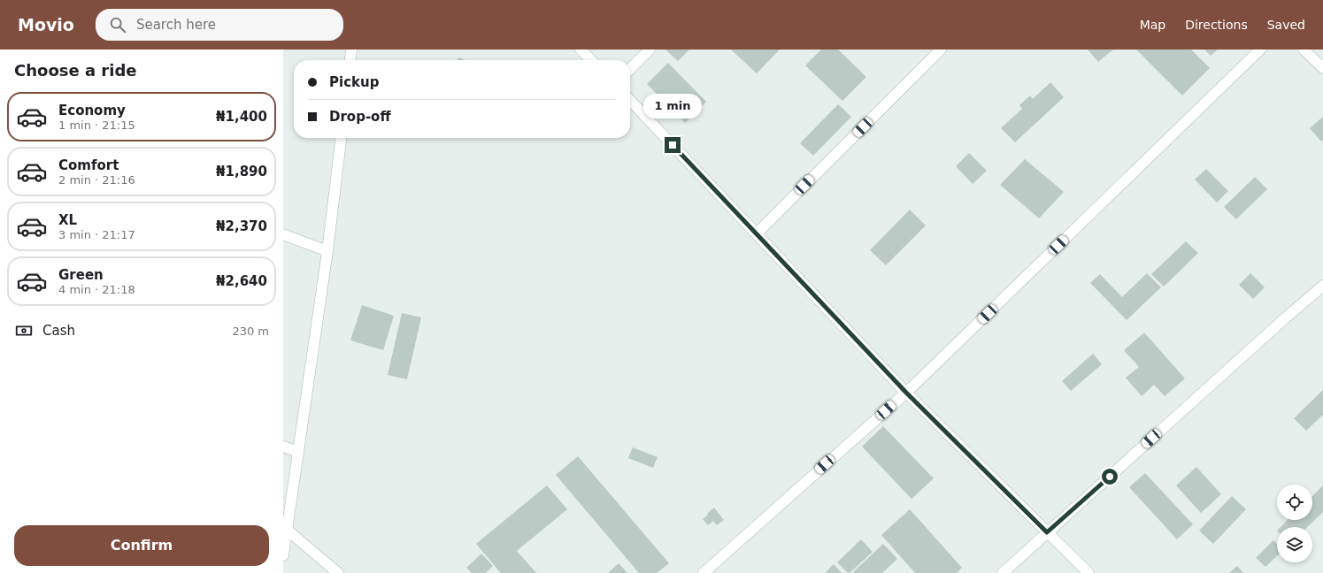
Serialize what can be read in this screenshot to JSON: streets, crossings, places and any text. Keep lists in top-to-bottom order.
{
  "page": {
    "header": "Movio",
    "search": "Search here",
    "nav": ["Map", "Directions", "Saved"],
    "heading": "Choose a ride",
    "banner": ["Pickup", "Drop-off"],
    "list": [
      {
        "name": "Economy",
        "note": "1 min · 21:15",
        "value": "₦1,400"
      },
      {
        "name": "Comfort",
        "note": "2 min · 21:16",
        "value": "₦1,890"
      },
      {
        "name": "XL",
        "note": "3 min · 21:17",
        "value": "₦2,370"
      },
      {
        "name": "Green",
        "note": "4 min · 21:18",
        "value": "₦2,640"
      }
    ],
    "bubble": "1 min",
    "pay": ["Cash", "230 m"],
    "buttons": "Confirm"
  }
}
